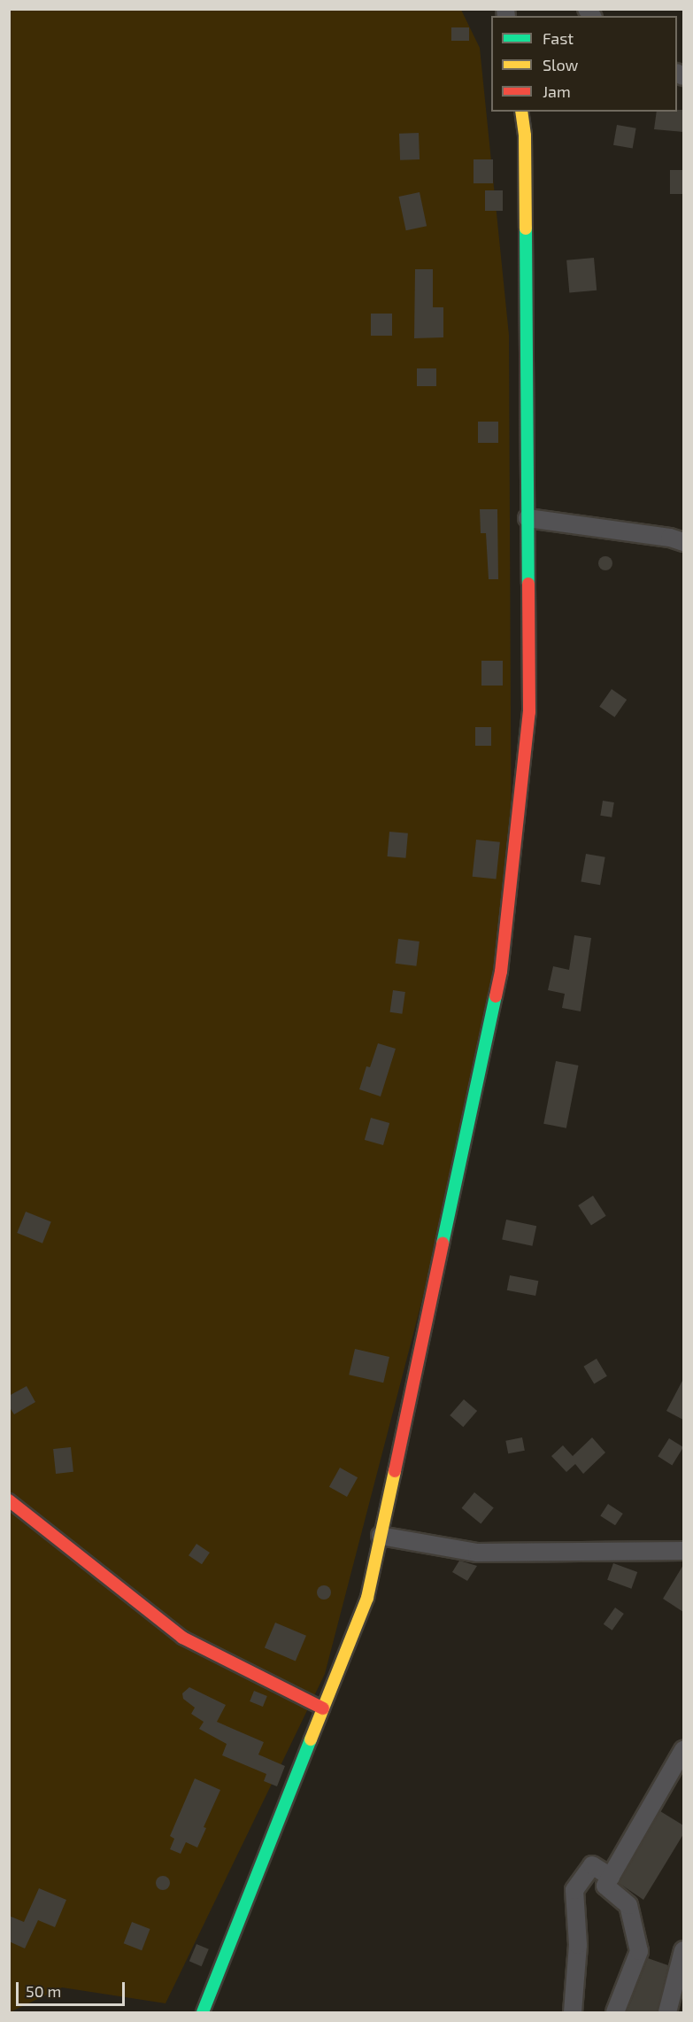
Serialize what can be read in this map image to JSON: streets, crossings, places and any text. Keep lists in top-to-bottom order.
{
  "legend": ["Fast", "Slow", "Jam"],
  "scale_bar": "50 m"
}
